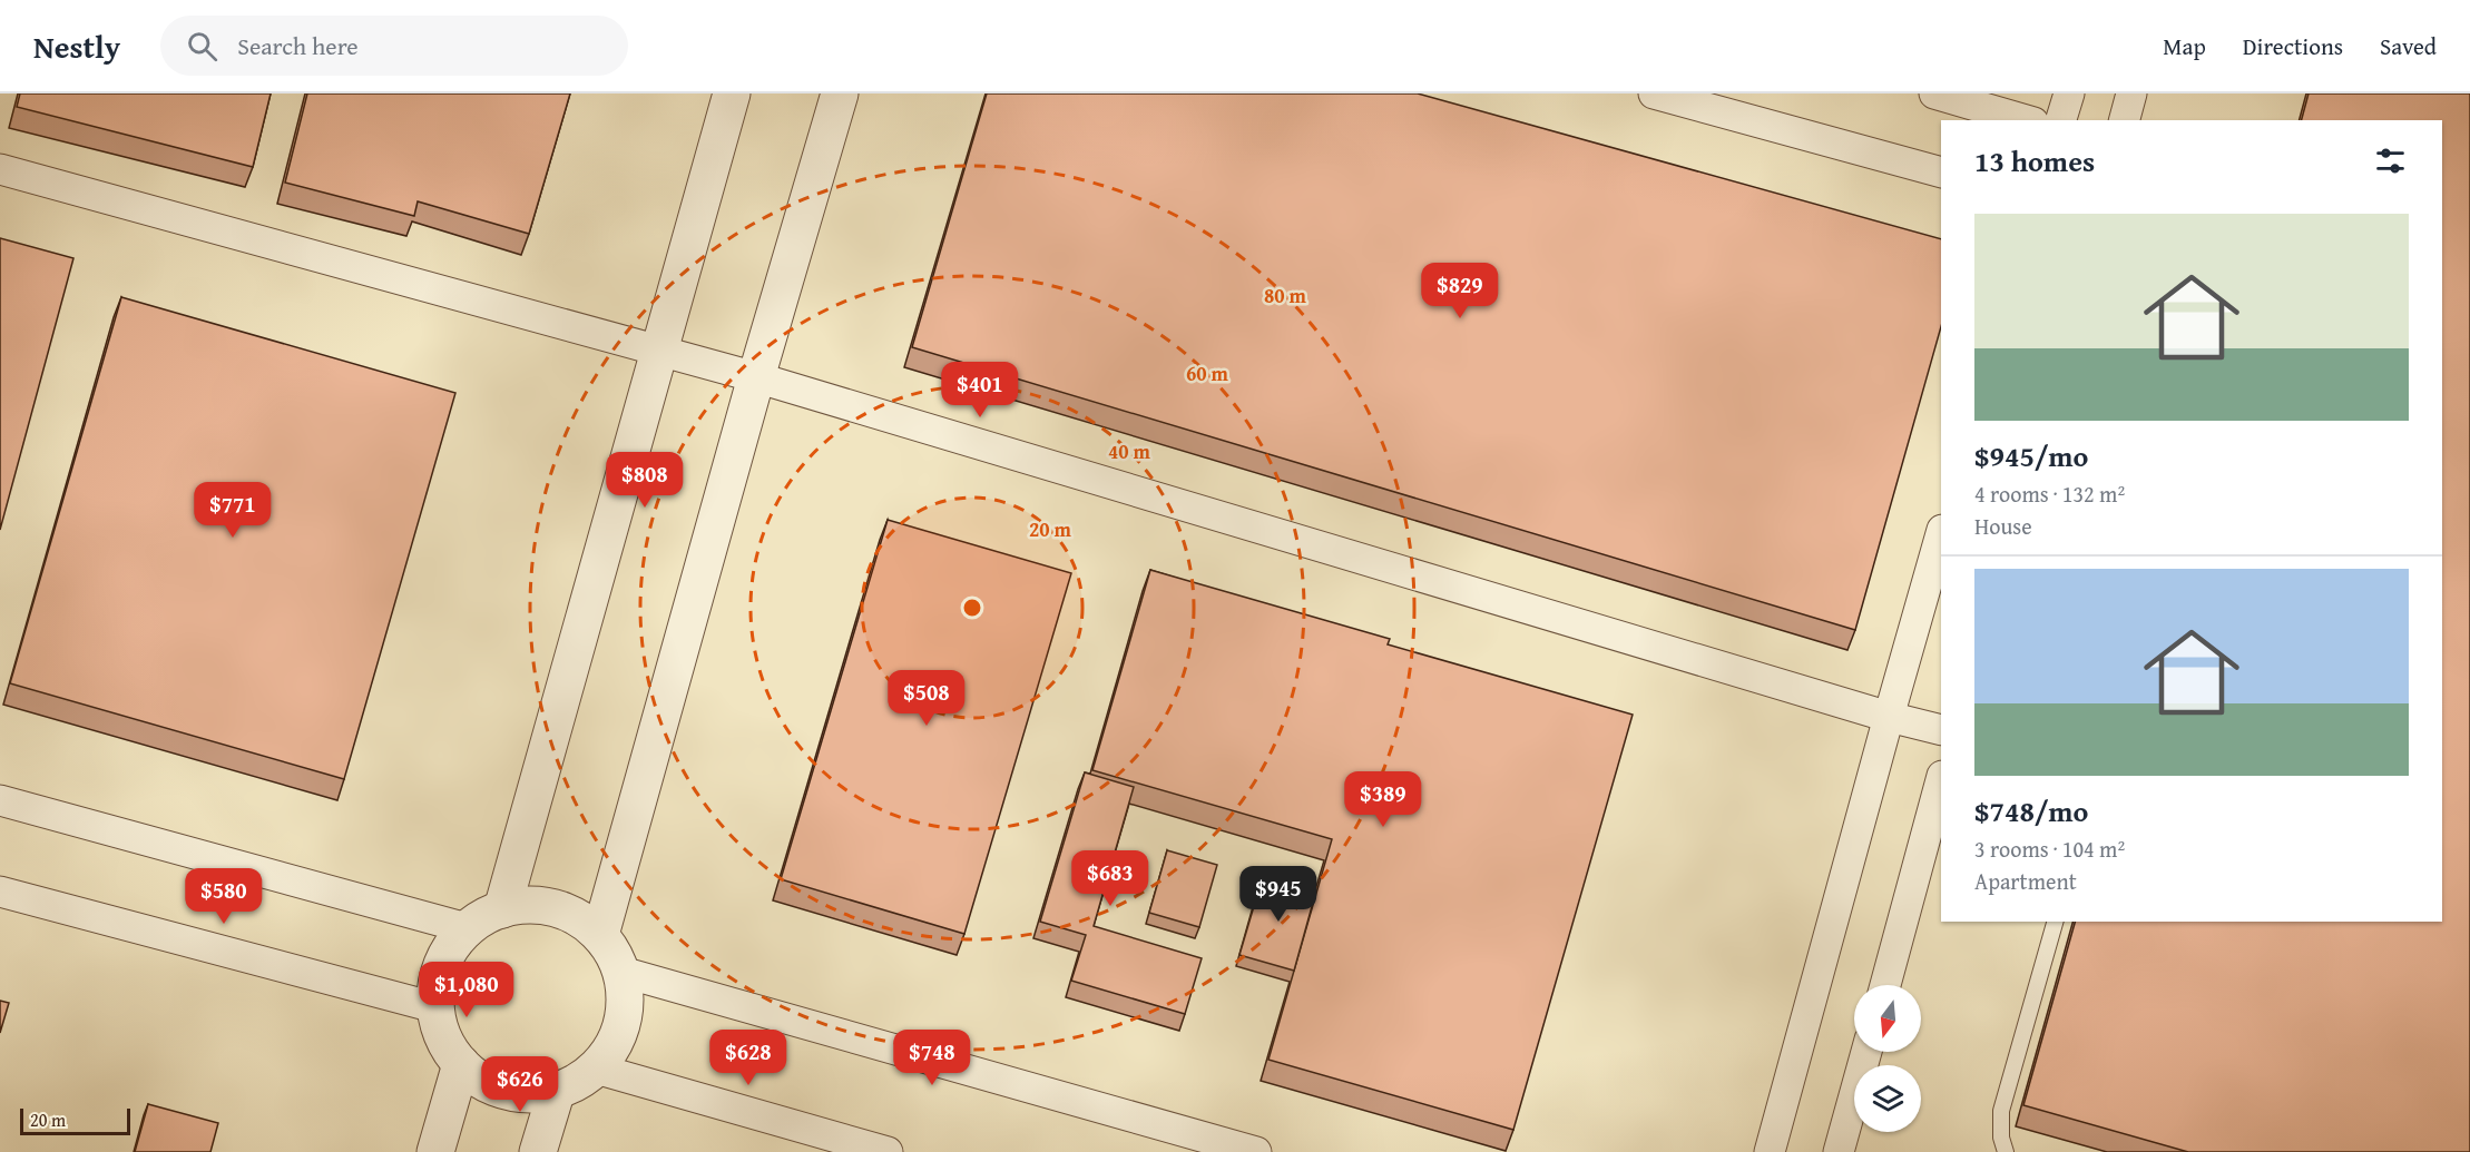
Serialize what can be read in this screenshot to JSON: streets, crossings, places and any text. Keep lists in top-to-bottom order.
{
  "scale_bar": "20 m",
  "north": "bottom",
  "page": {
    "header": "Nestly",
    "search": "Search here",
    "nav": ["Map", "Directions", "Saved"],
    "heading": "13 homes",
    "list": [
      {
        "name": "$945/mo",
        "note": "4 rooms · 132 m² · House"
      },
      {
        "name": "$748/mo",
        "note": "3 rooms · 104 m² · Apartment"
      }
    ],
    "price": [
      "$829",
      "$401",
      "$808",
      "$771",
      "$508",
      "$389",
      "$683",
      "$945",
      "$580",
      "$1,080",
      "$628",
      "$748",
      "$626"
    ],
    "scale": "20 m"
  },
  "rings": [
    "80 m",
    "60 m",
    "40 m",
    "20 m"
  ]
}
